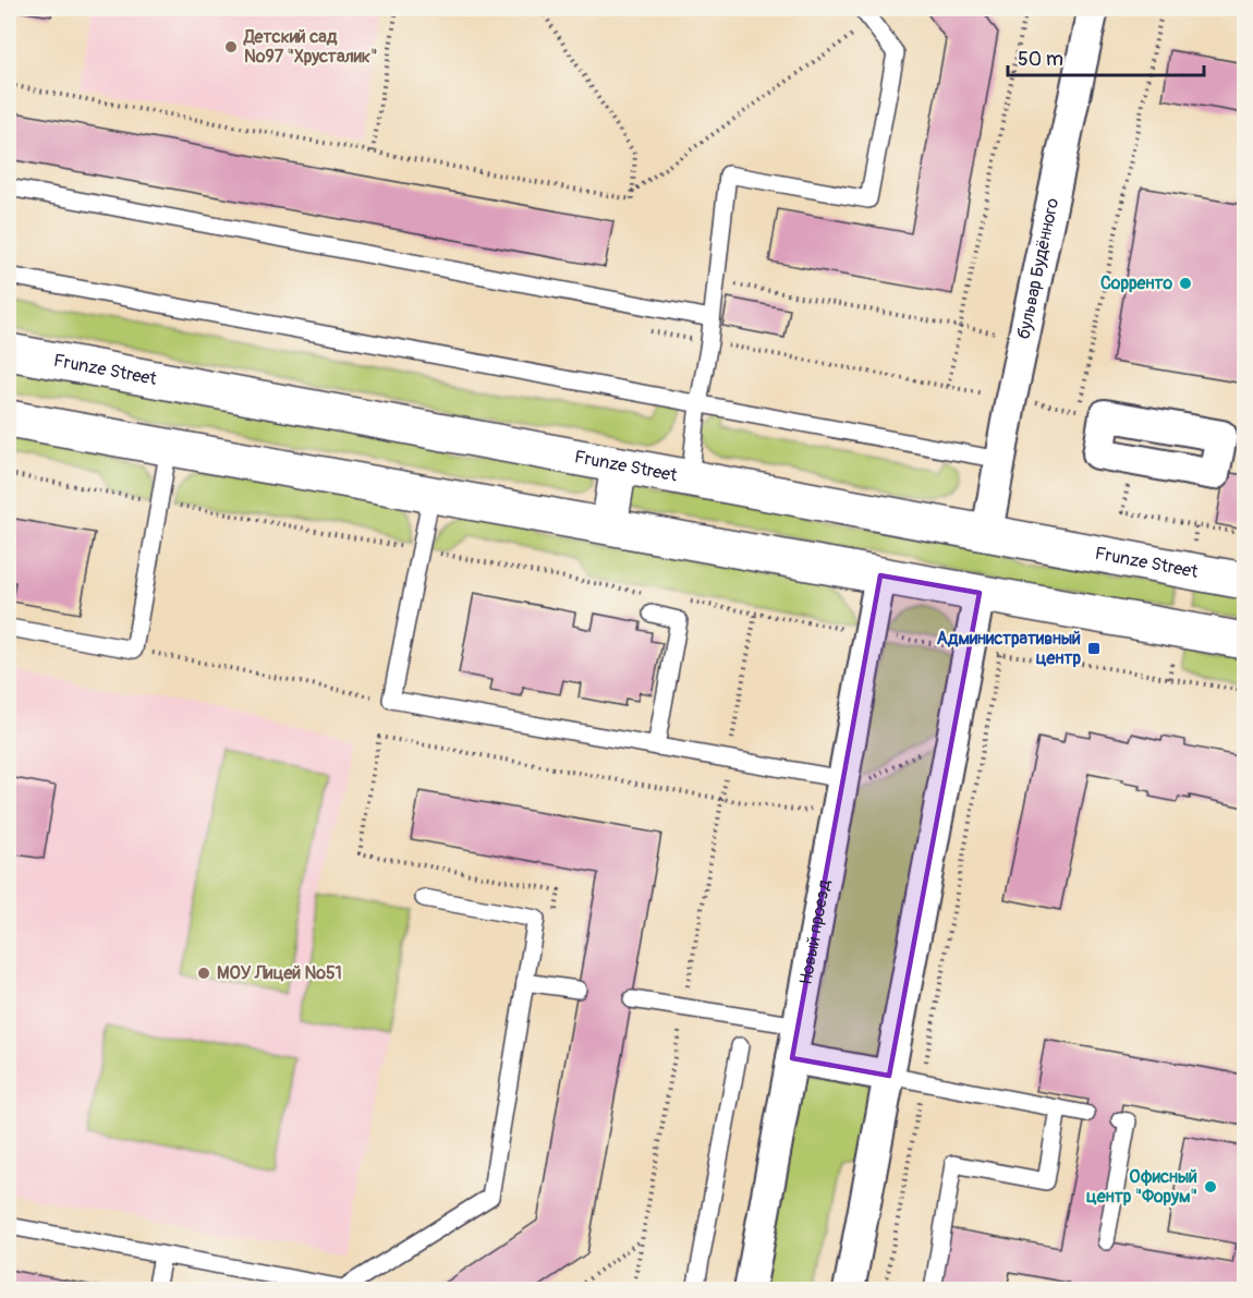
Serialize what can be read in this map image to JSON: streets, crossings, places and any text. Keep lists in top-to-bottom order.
{
  "streets": {
    "main road": ["Frunze Street"],
    "street": ["бульвар Будённого", "Новый проезд"]
  },
  "crossings": [
    ["бульвар Будённого", "Frunze Street"]
  ],
  "places": {
    "other": [
      "Детский сад №97 \"Хрусталик\"",
      "Сорренто",
      "МОУ Лицей №51",
      "Офисный центр \"Форум\""
    ],
    "transit": ["Административный центр"]
  },
  "scale_bar": "50 m"
}
